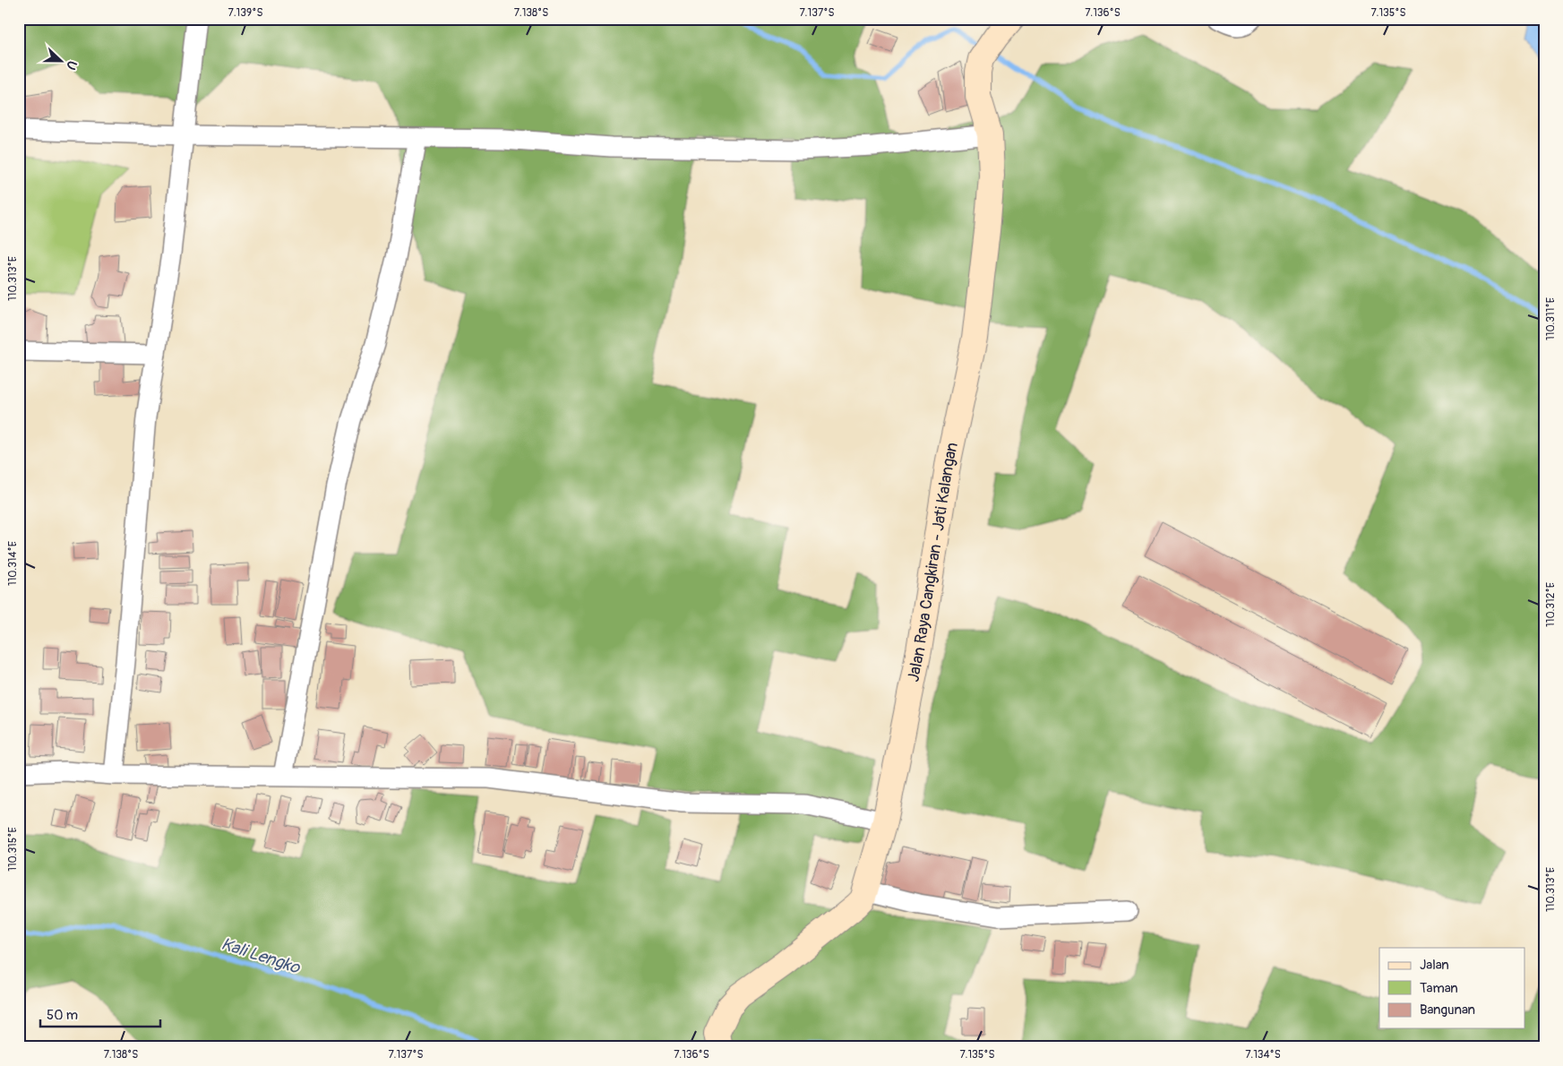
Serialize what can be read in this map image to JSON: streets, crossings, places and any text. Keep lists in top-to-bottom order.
{
  "streets": {
    "street": ["Jalan Raya Cangkiran - Jati Kalangan"]
  },
  "water": ["Kali Lengko"],
  "legend": ["Jalan", "Taman", "Bangunan"],
  "scale_bar": "50 m",
  "north": "right",
  "coordinates": [
    "7.139°S",
    "7.138°S",
    "7.137°S",
    "7.136°S",
    "7.135°S",
    "110.313°E",
    "110.311°E",
    "110.314°E",
    "110.312°E",
    "110.315°E",
    "7.134°S"
  ]
}
